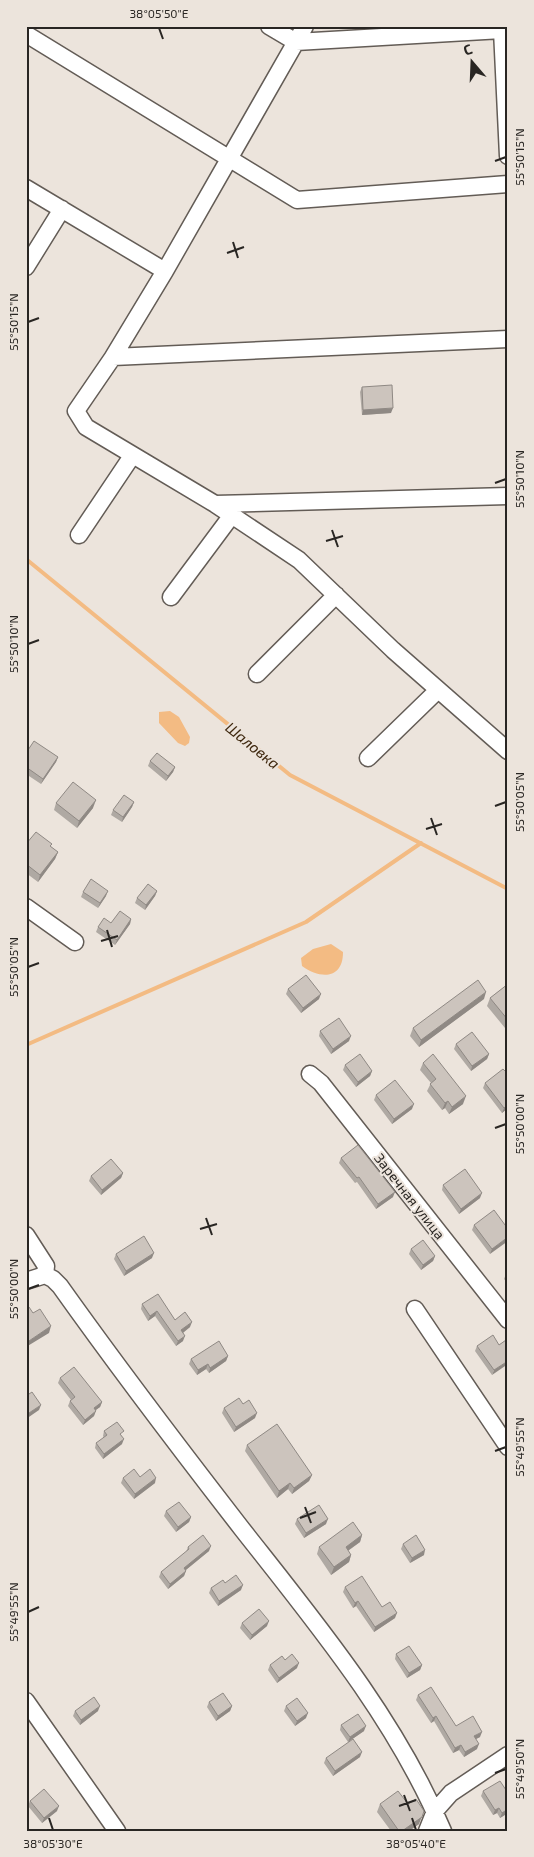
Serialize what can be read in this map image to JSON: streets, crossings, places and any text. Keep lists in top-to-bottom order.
{
  "streets": {
    "street": ["Заречная улица"]
  },
  "water": ["Шаловка"],
  "north": "top",
  "coordinates": [
    "38°05'50\"E",
    "55°50'15\"N",
    "55°50'10\"N",
    "55°50'05\"N",
    "55°50'00\"N",
    "55°49'55\"N",
    "55°49'50\"N",
    "38°05'30\"E",
    "38°05'40\"E"
  ]
}
